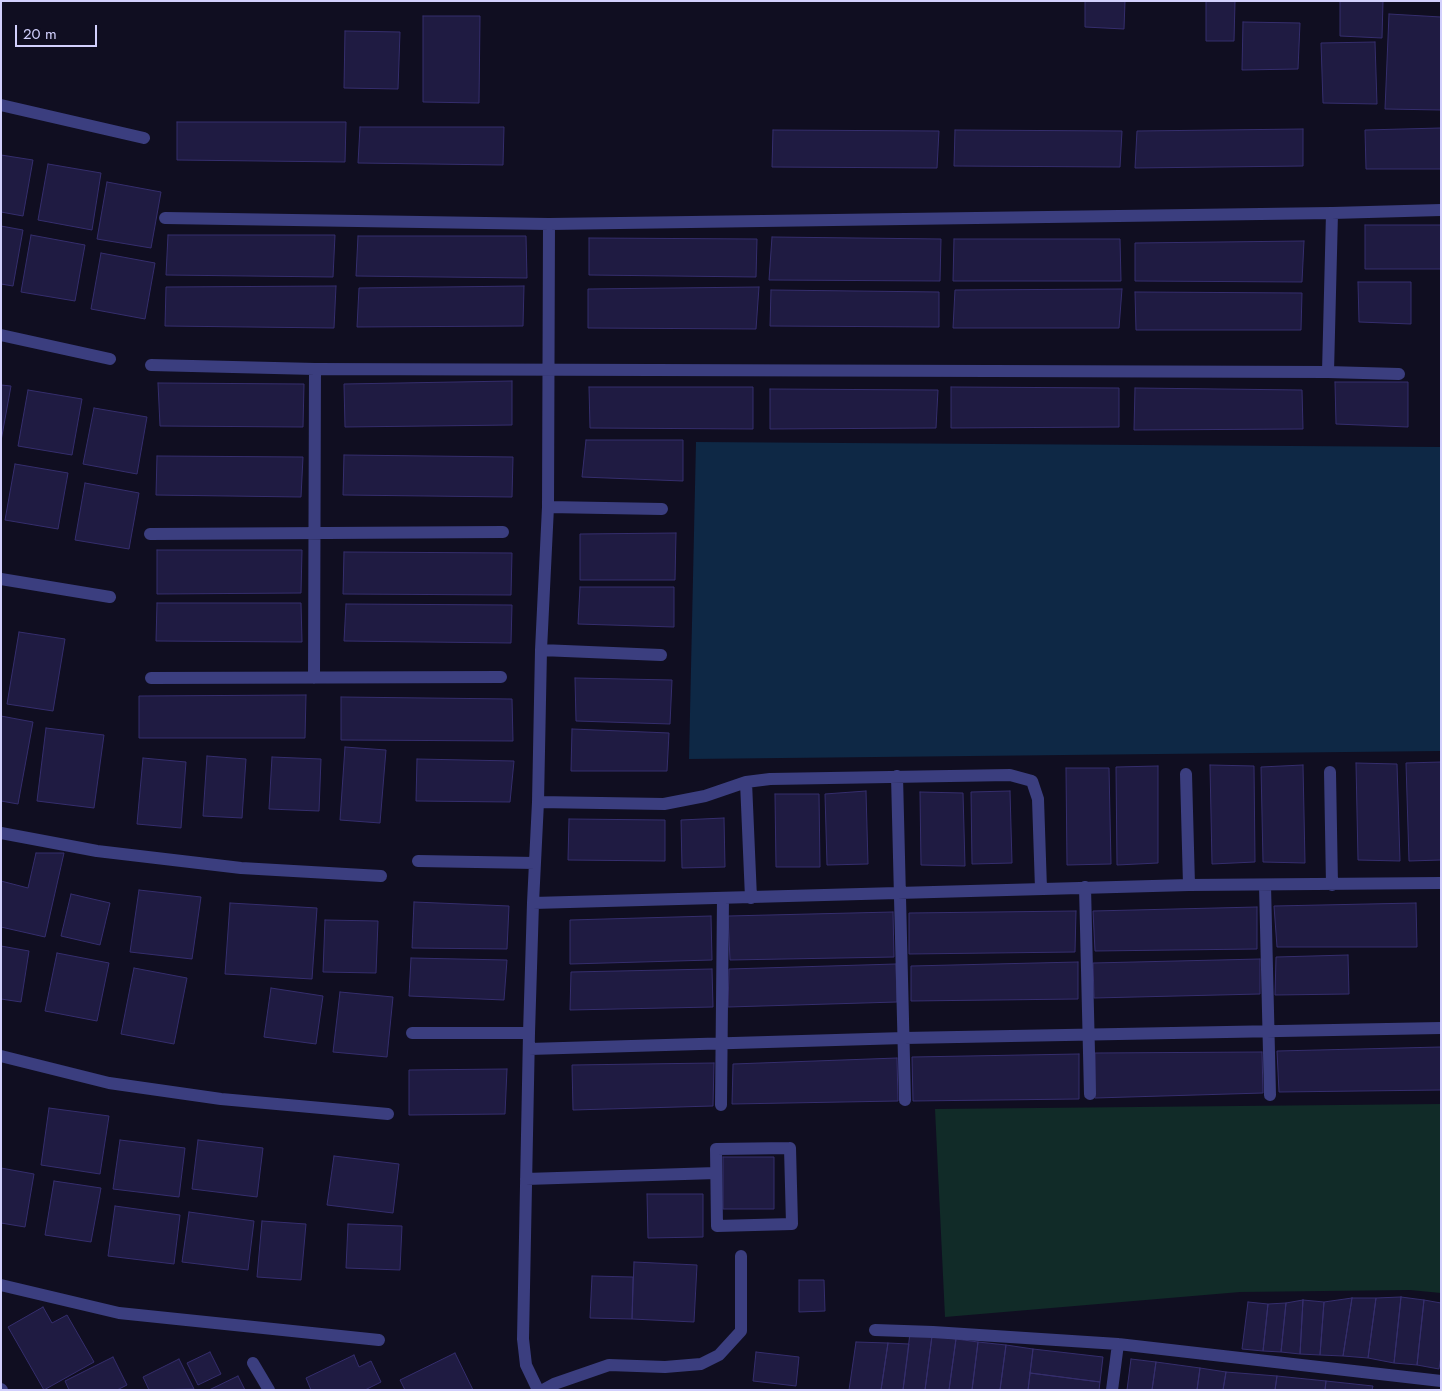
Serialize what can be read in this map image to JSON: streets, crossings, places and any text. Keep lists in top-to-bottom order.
{
  "scale_bar": "20 m"
}
